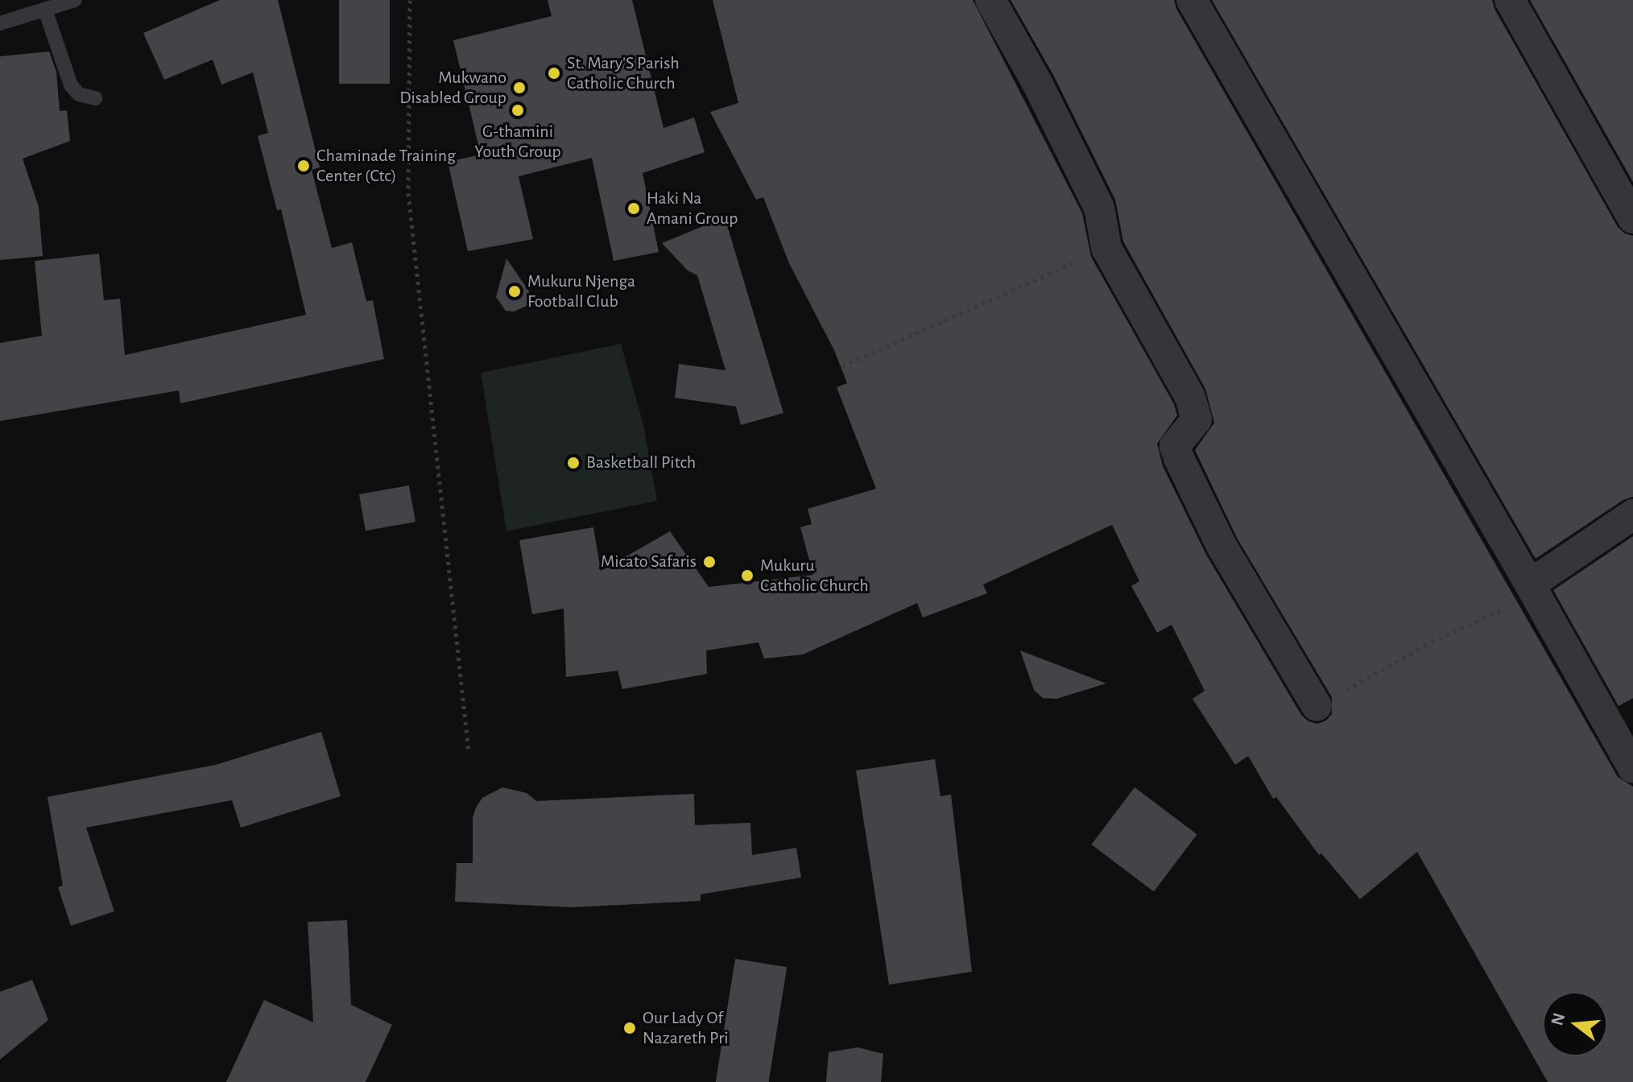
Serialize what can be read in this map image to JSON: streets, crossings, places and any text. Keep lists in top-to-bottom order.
{
  "places": [
    "St. Mary'S Parish Catholic Church",
    "Mukwano Disabled Group",
    "G-thamini Youth Group",
    "Chaminade Training Center (Ctc)",
    "Haki Na Amani Group",
    "Mukuru Njenga Football Club",
    "Basketball Pitch",
    "Micato Safaris",
    "Mukuru Catholic Church",
    "Our Lady Of Nazareth Pri"
  ],
  "north": "left"
}
